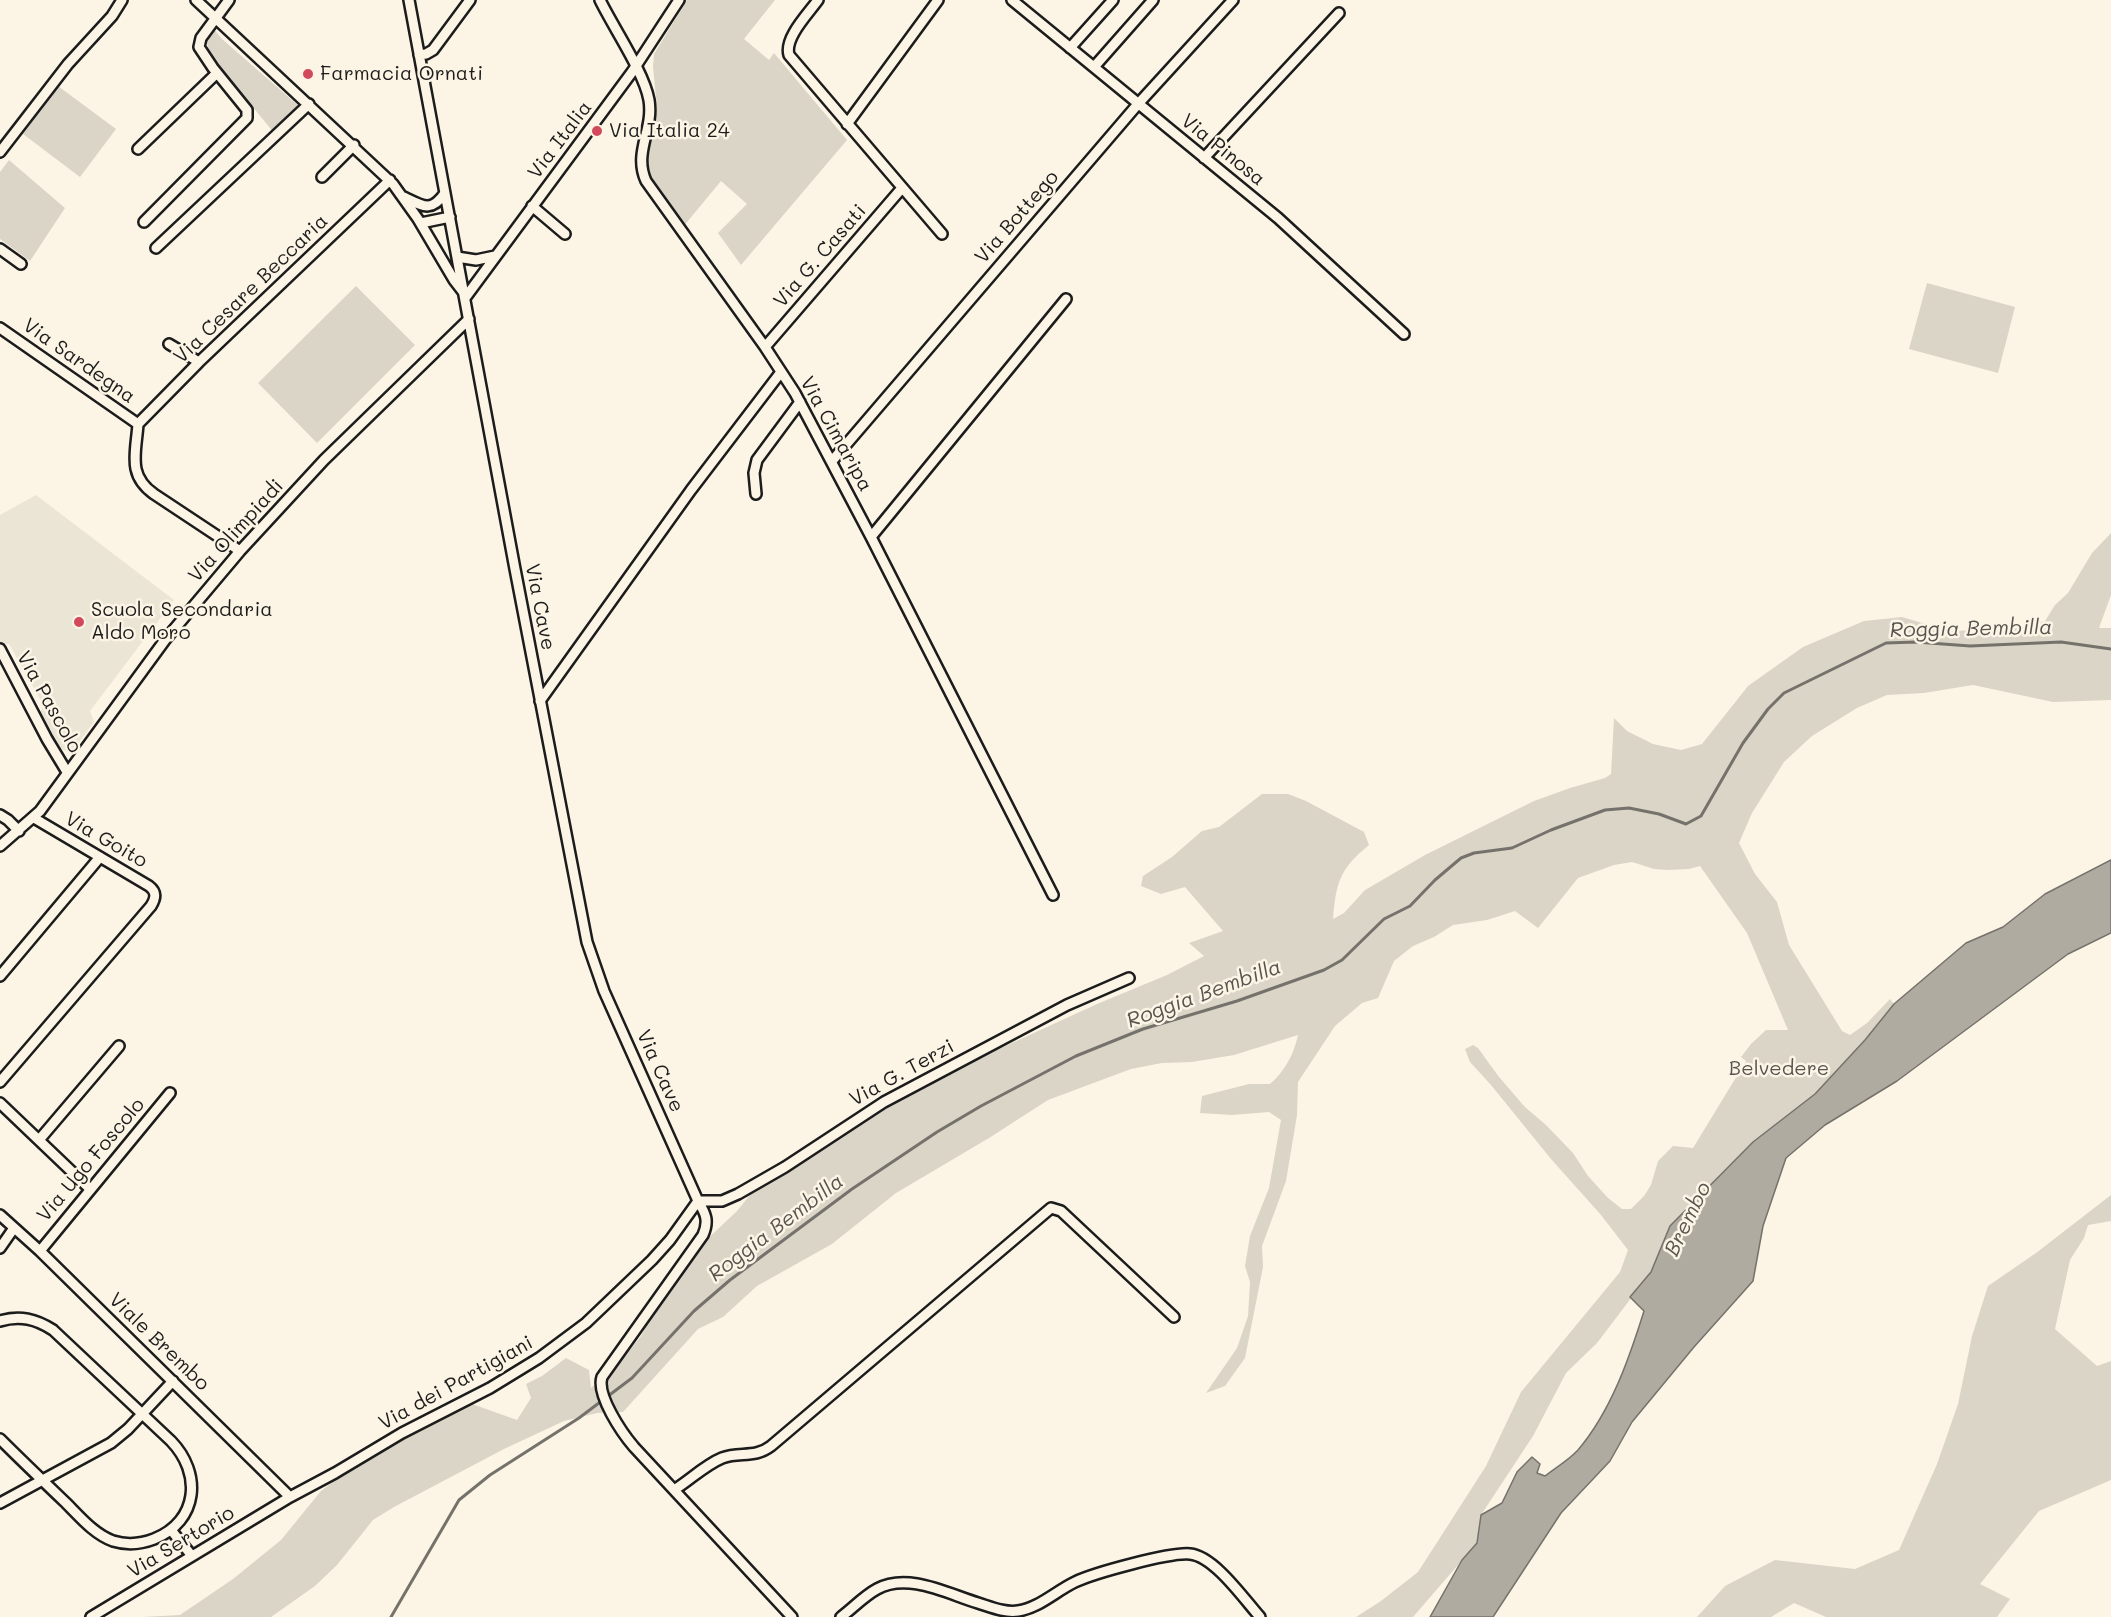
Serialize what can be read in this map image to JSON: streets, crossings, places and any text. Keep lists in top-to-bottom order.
{
  "streets": {
    "street": [
      "Via Italia",
      "Via Pinosa",
      "Via Bottego",
      "Via G. Casati",
      "Via Cesare Beccaria",
      "Via Sardegna",
      "Via Cimaripa",
      "Via Olimpiadi",
      "Via Cave",
      "Via Pascolo",
      "Via Goito",
      "Via G. Terzi",
      "Via Ugo Foscolo",
      "Viale Brembo",
      "Via dei Partigiani",
      "Via Sertorio"
    ]
  },
  "crossings": [
    ["Via Italia", "Via Cimaripa"],
    ["Via Italia", "Via Cave"],
    ["Via Pinosa", "Via Bottego"],
    ["Via Bottego", "Via Cimaripa"],
    ["Via G. Casati", "Via Cimaripa"],
    ["Via Cesare Beccaria", "Via Sardegna"],
    ["Via Sardegna", "Via Olimpiadi"],
    ["Via Olimpiadi", "Via Cave"],
    ["Via Olimpiadi", "Via Pascolo"],
    ["Via Olimpiadi", "Via Goito"],
    ["Via Cave", "Via G. Terzi"],
    ["Via Cave", "Via dei Partigiani"],
    ["Via G. Terzi", "Via dei Partigiani"],
    ["Via Ugo Foscolo", "Viale Brembo"],
    ["Viale Brembo", "Via dei Partigiani"],
    ["Viale Brembo", "Via Sertorio"],
    ["Via dei Partigiani", "Via Sertorio"]
  ],
  "water": ["Roggia Bembilla", "Brembo"],
  "parks": ["Belvedere"],
  "places": ["Farmacia Ornati", "Via Italia 24", "Scuola Secondaria Aldo Moro"]
}
